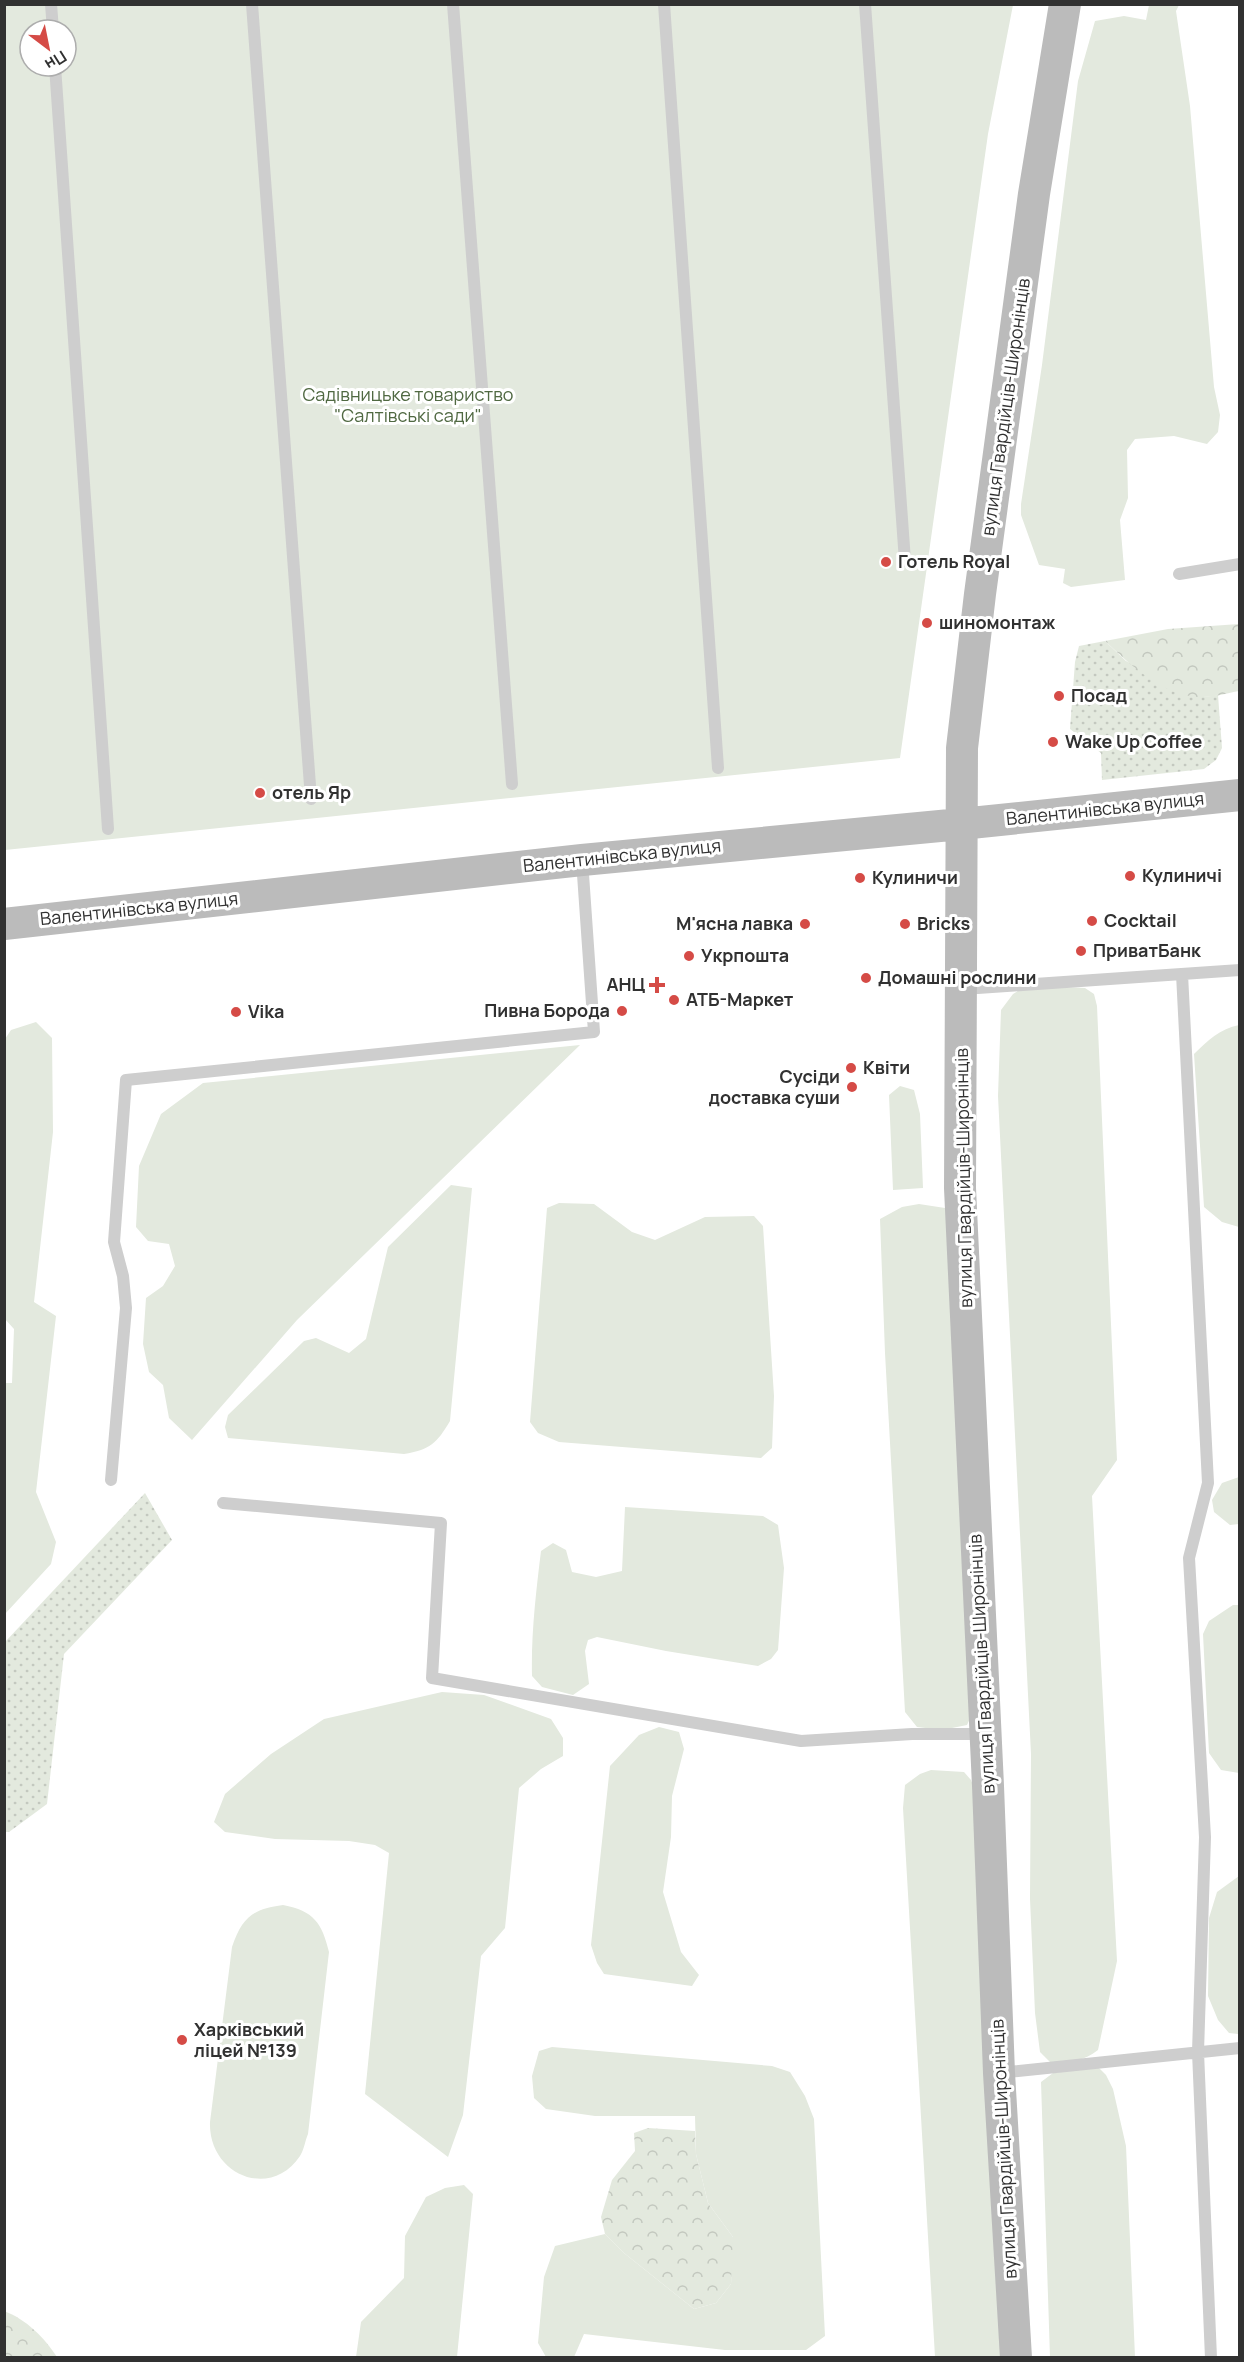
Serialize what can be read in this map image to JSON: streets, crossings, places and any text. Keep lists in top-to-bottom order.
{
  "streets": {
    "main road": ["вулиця Гвардійців-Широнінців", "Валентинівська вулиця"]
  },
  "crossings": [
    ["вулиця Гвардійців-Широнінців", "Валентинівська вулиця"]
  ],
  "parks": ["Садівницьке товариство \"Салтівські сади\""],
  "places": {
    "other": [
      "Готель Royal",
      "шиномонтаж",
      "Посад",
      "Wake Up Coffee",
      "отель Яр",
      "Кулиничі",
      "Кулиничи",
      "Cocktail",
      "М'ясна лавка",
      "Bricks",
      "ПриватБанк",
      "Укрпошта",
      "Домашні рослини",
      "АТБ-Маркет",
      "Пивна Борода",
      "Vika",
      "Квіти",
      "Сусіди доставка суши",
      "Харківський ліцей №139"
    ],
    "health": ["АНЦ"]
  },
  "north": "bottom right"
}
